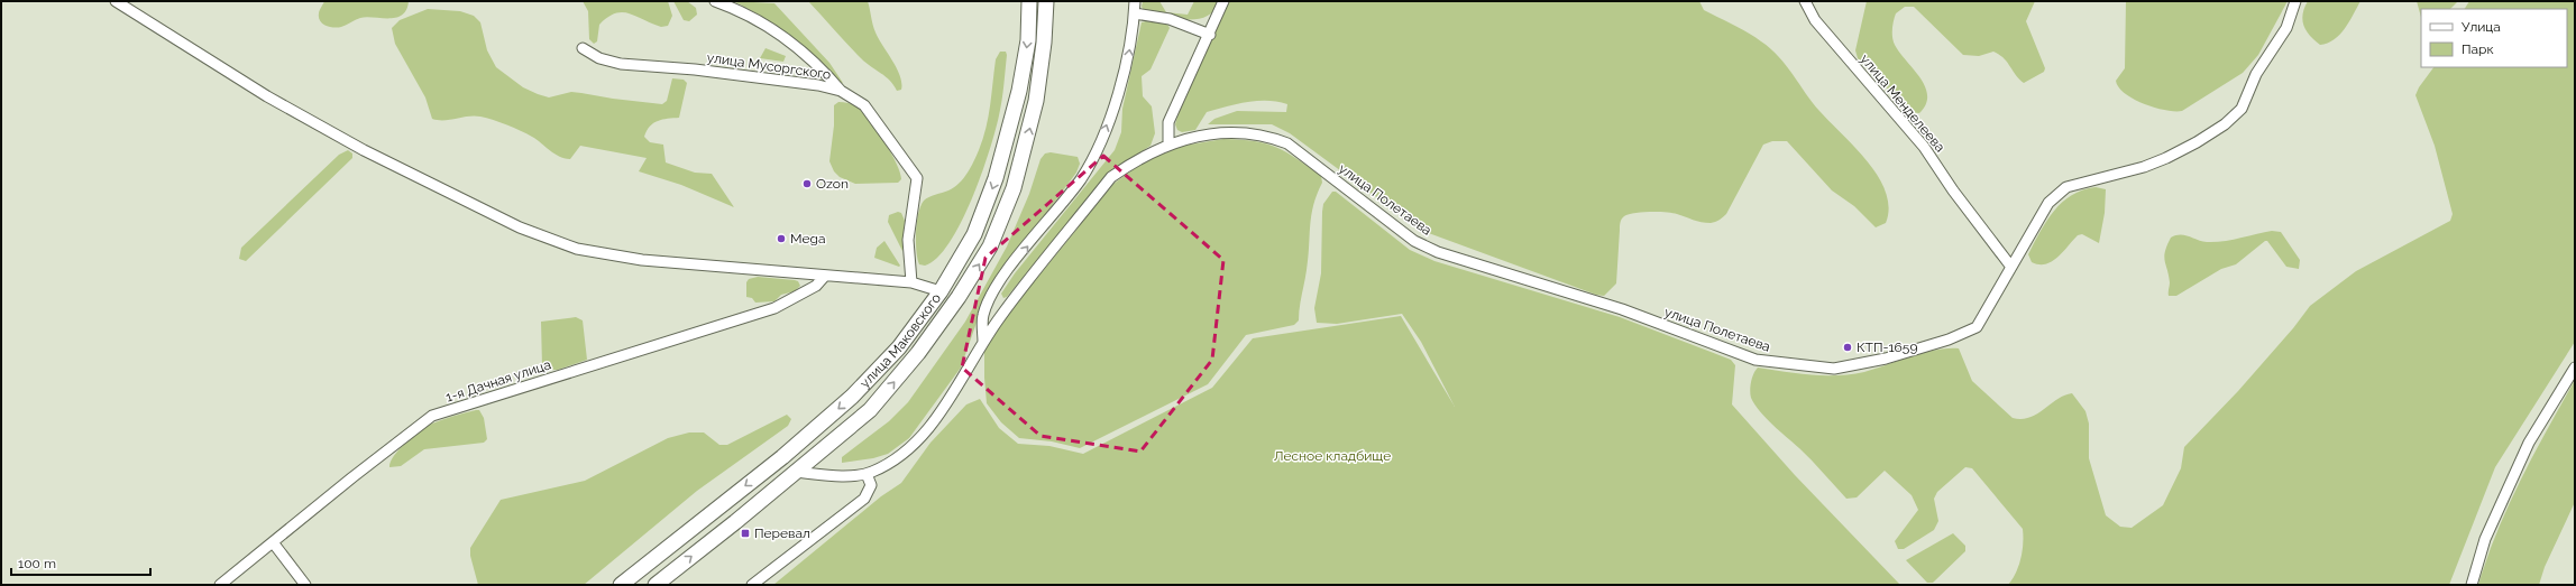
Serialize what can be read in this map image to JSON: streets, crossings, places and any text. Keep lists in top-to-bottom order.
{
  "streets": {
    "highway": ["улица Маковского"],
    "street": [
      "улица Мусоргского",
      "улица Менделеева",
      "улица Полетаева",
      "1-я Дачная улица"
    ]
  },
  "crossings": [
    ["улица Менделеева", "улица Полетаева"]
  ],
  "parks": ["Лесное кладбище"],
  "places": {
    "other": ["Ozon", "Mega", "КТП-1659"],
    "transit": ["Перевал"]
  },
  "legend": ["Улица", "Парк"],
  "scale_bar": "100 m"
}
